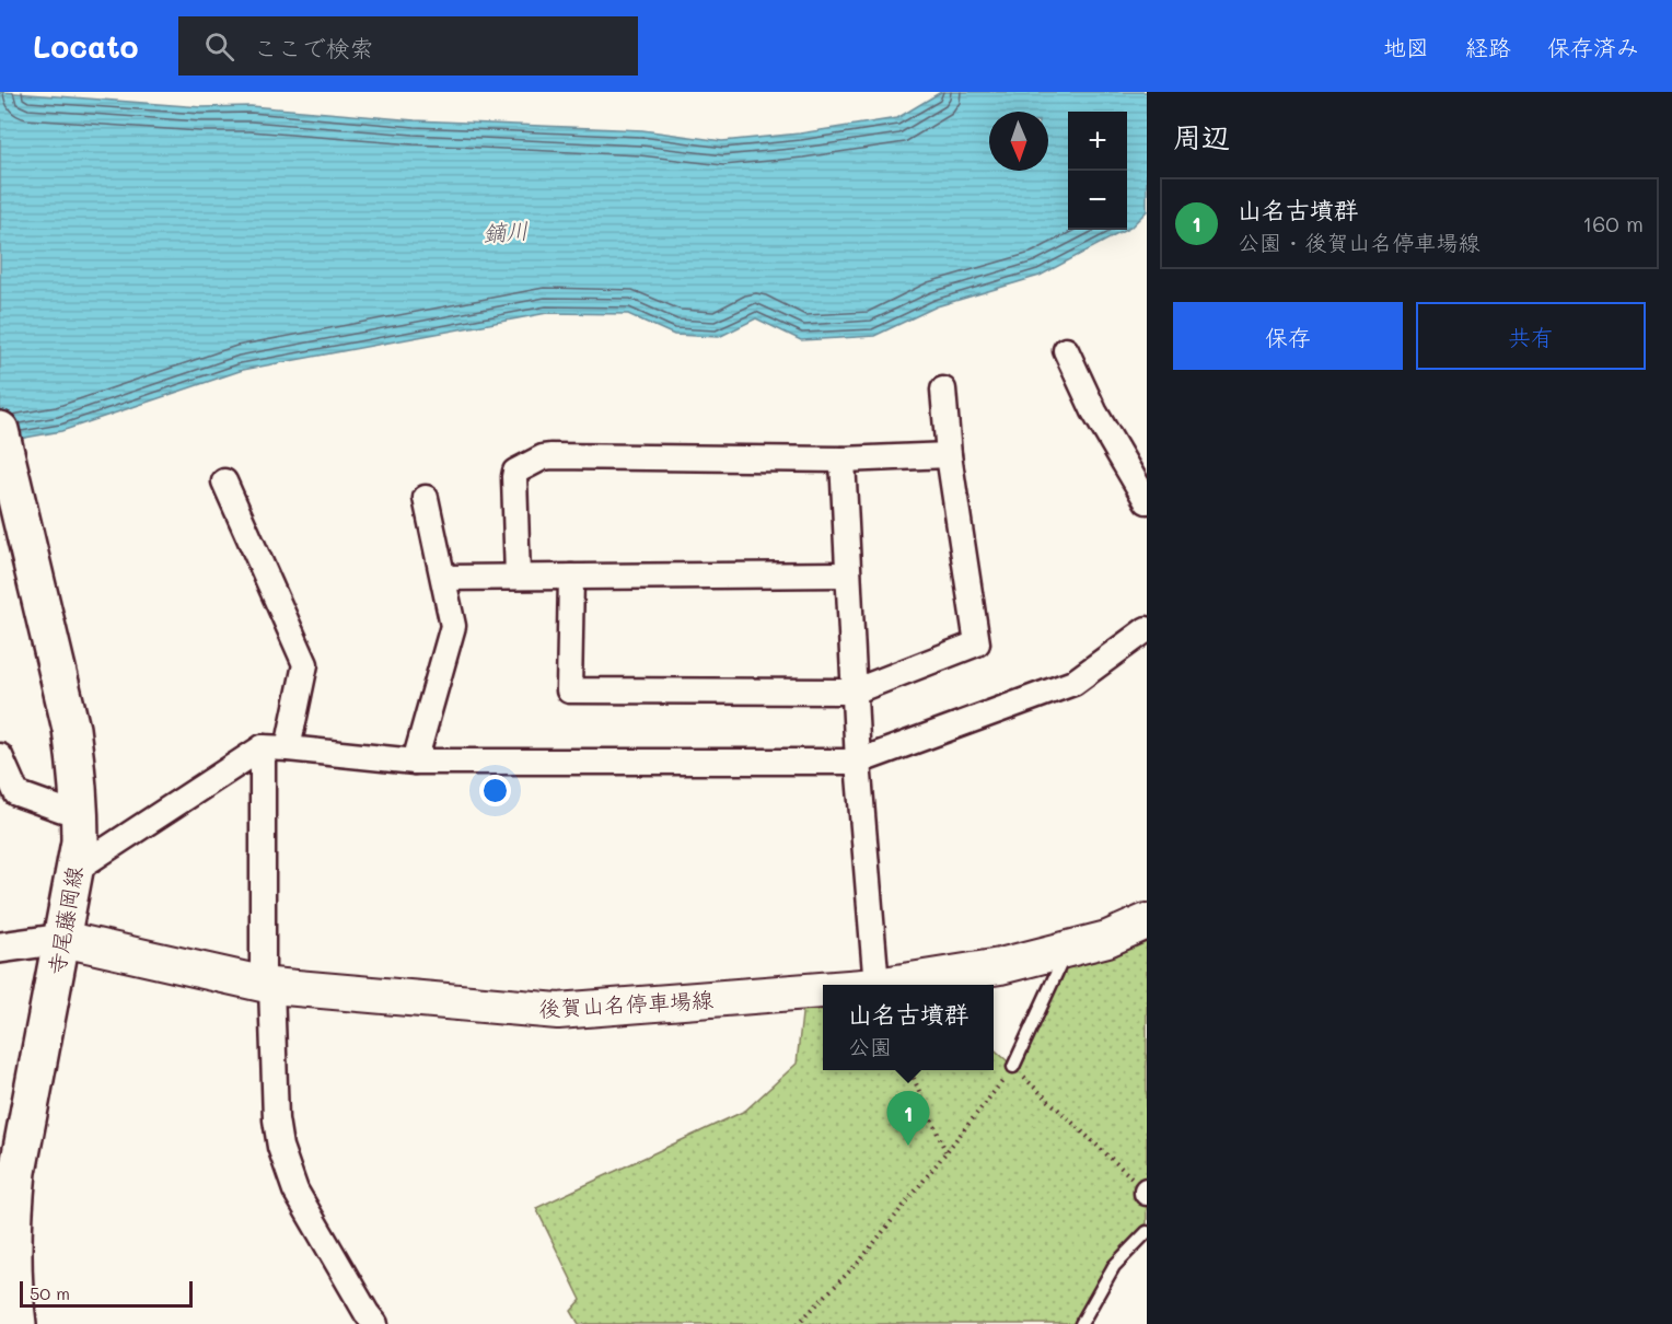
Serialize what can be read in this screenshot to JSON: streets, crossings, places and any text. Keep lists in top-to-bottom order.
{
  "streets": {
    "main road": ["寺尾藤岡線", "後賀山名停車場線"]
  },
  "crossings": [
    ["寺尾藤岡線", "後賀山名停車場線"]
  ],
  "water": ["鏑川"],
  "scale_bar": "50 m",
  "north": "bottom",
  "page": {
    "header": "Locato",
    "search": "ここで検索",
    "nav": ["地図", "経路", "保存済み"],
    "heading": "周辺",
    "map_buttons": ["+", "−"],
    "list": [
      {
        "mark": "1",
        "name": "山名古墳群",
        "note": "公園 · 後賀山名停車場線",
        "value": "160 m"
      }
    ],
    "buttons": ["保存", "共有"],
    "popup": ["山名古墳群", "公園"],
    "pins": "1",
    "scale": "50 m"
  }
}
